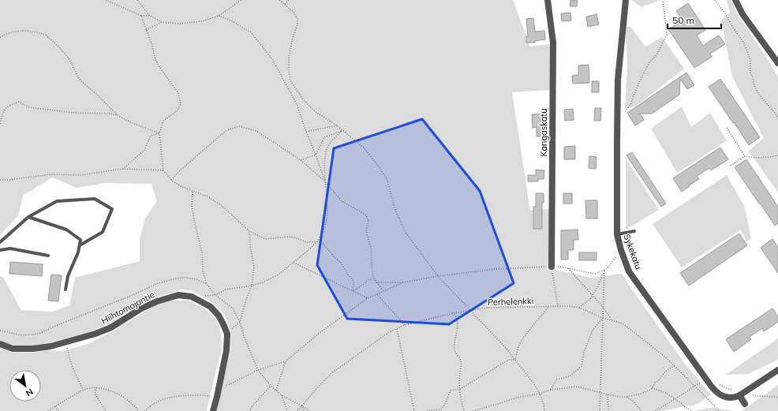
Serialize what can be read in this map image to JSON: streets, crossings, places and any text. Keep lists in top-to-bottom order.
{
  "streets": {
    "street": ["Kangaskatu", "Sykekatu", "Hiihtomajantie"],
    "path": ["Perhelenkki"]
  },
  "scale_bar": "50 m",
  "north": "bottom right"
}
